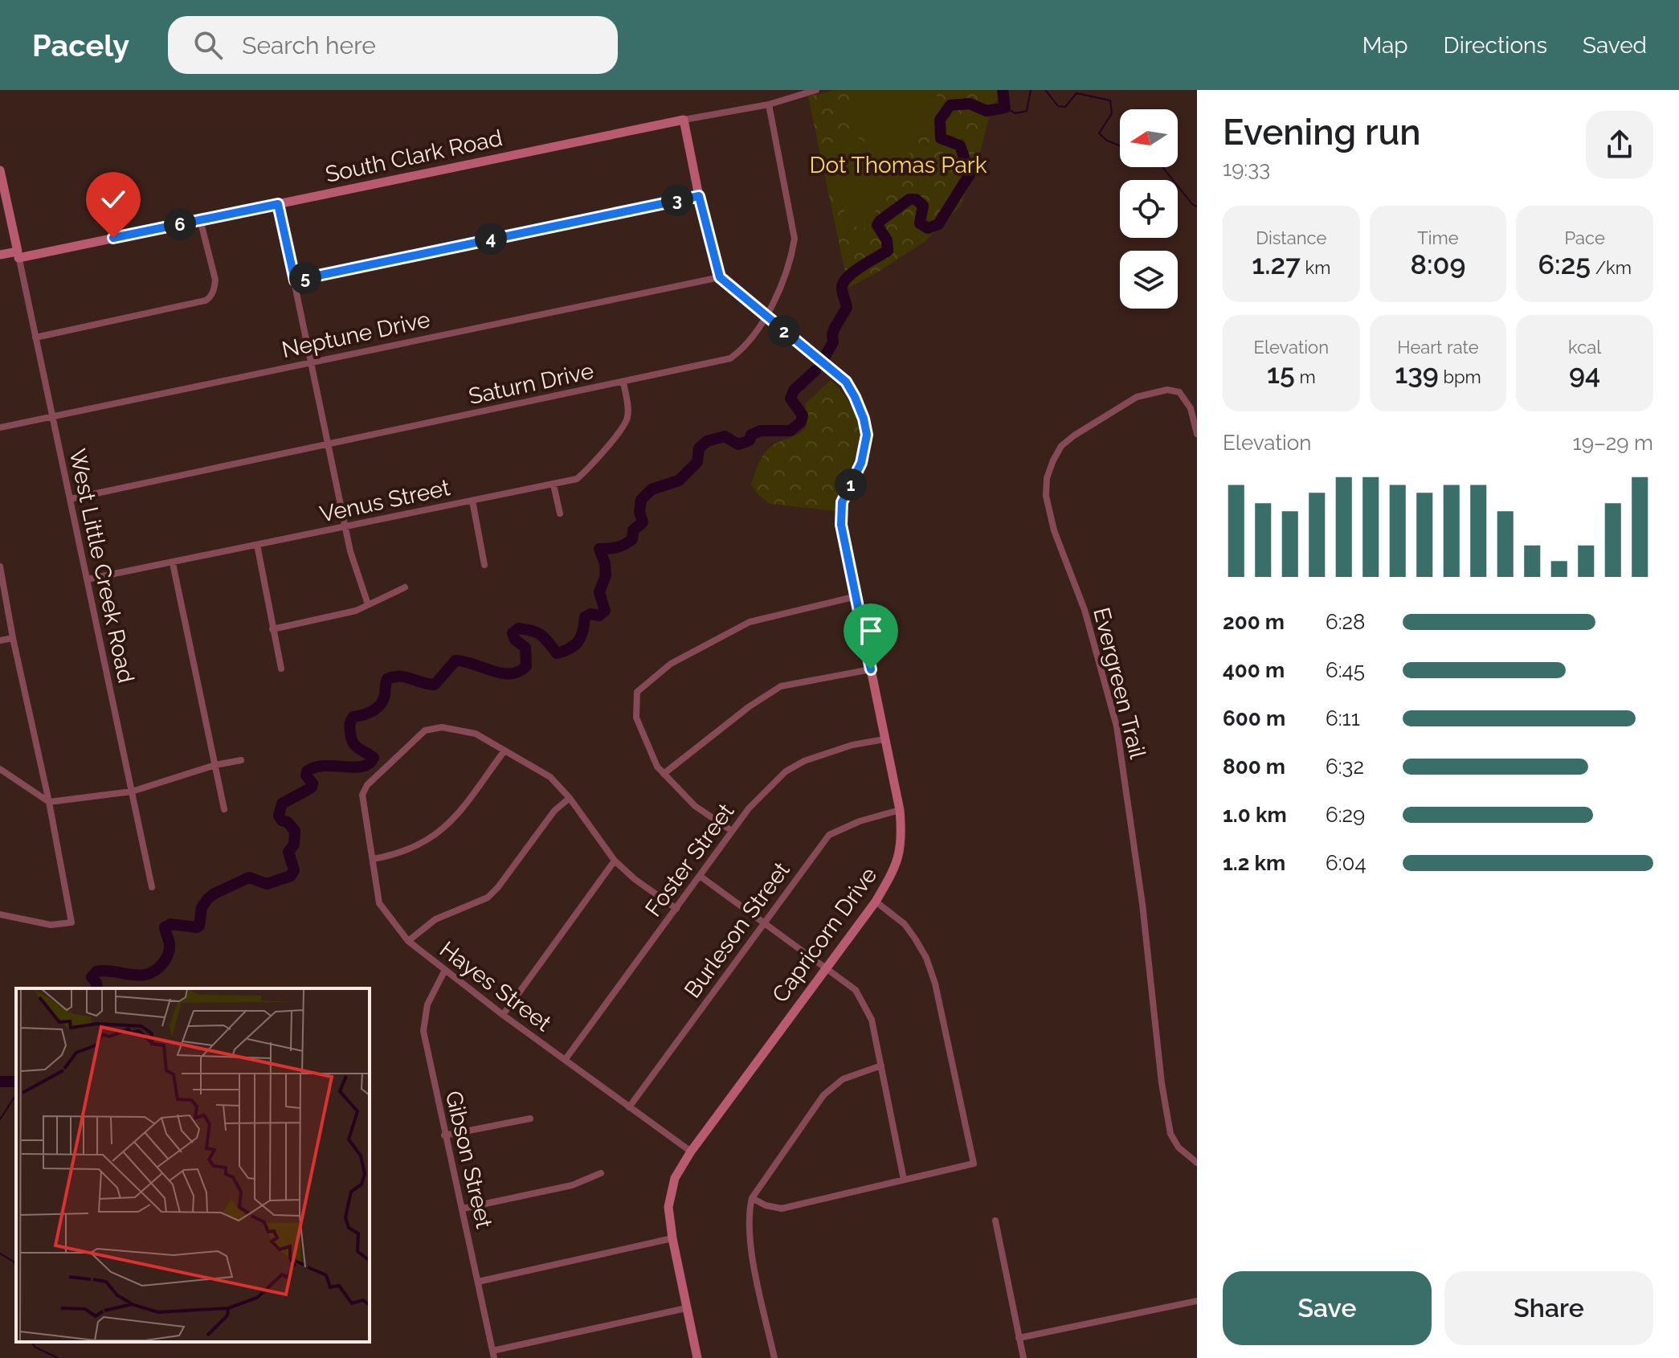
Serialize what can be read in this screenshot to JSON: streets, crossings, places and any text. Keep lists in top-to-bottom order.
{
  "streets": {
    "street": [
      "South Clark Road",
      "Neptune Drive",
      "Saturn Drive",
      "Venus Street",
      "West Little Creek Road",
      "Evergreen Trail",
      "Foster Street",
      "Burleson Street",
      "Capricorn Drive",
      "Hayes Street",
      "Gibson Street"
    ]
  },
  "crossings": [
    ["South Clark Road", "Saturn Drive"],
    ["South Clark Road", "West Little Creek Road"],
    ["Neptune Drive", "West Little Creek Road"],
    ["Neptune Drive", "Capricorn Drive"],
    ["Saturn Drive", "Venus Street"],
    ["Saturn Drive", "West Little Creek Road"],
    ["Saturn Drive", "Capricorn Drive"],
    ["Venus Street", "West Little Creek Road"],
    ["Foster Street", "Capricorn Drive"],
    ["Foster Street", "Hayes Street"],
    ["Burleson Street", "Capricorn Drive"],
    ["Burleson Street", "Hayes Street"],
    ["Capricorn Drive", "Hayes Street"],
    ["Hayes Street", "Gibson Street"]
  ],
  "parks": ["Dot Thomas Park"],
  "north": "left",
  "page": {
    "header": "Pacely",
    "search": "Search here",
    "nav": ["Map", "Directions", "Saved"],
    "heading": ["Evening run", "19:33"],
    "pins": [
      "3",
      "6",
      "4",
      "5",
      "2",
      "1"
    ],
    "stats": [
      ["Distance", "1.27 km"],
      ["Time", "8:09"],
      ["Pace", "6:25 /km"],
      ["Elevation", "15 m"],
      ["Heart rate", "139 bpm"],
      ["kcal", "94"]
    ],
    "chart": ["Elevation", "19–29 m"],
    "list": [
      {
        "name": "200 m",
        "note": "6:28"
      },
      {
        "name": "400 m",
        "note": "6:45"
      },
      {
        "name": "600 m",
        "note": "6:11"
      },
      {
        "name": "800 m",
        "note": "6:32"
      },
      {
        "name": "1.0 km",
        "note": "6:29"
      },
      {
        "name": "1.2 km",
        "note": "6:04"
      }
    ],
    "buttons": ["Save", "Share"]
  }
}
